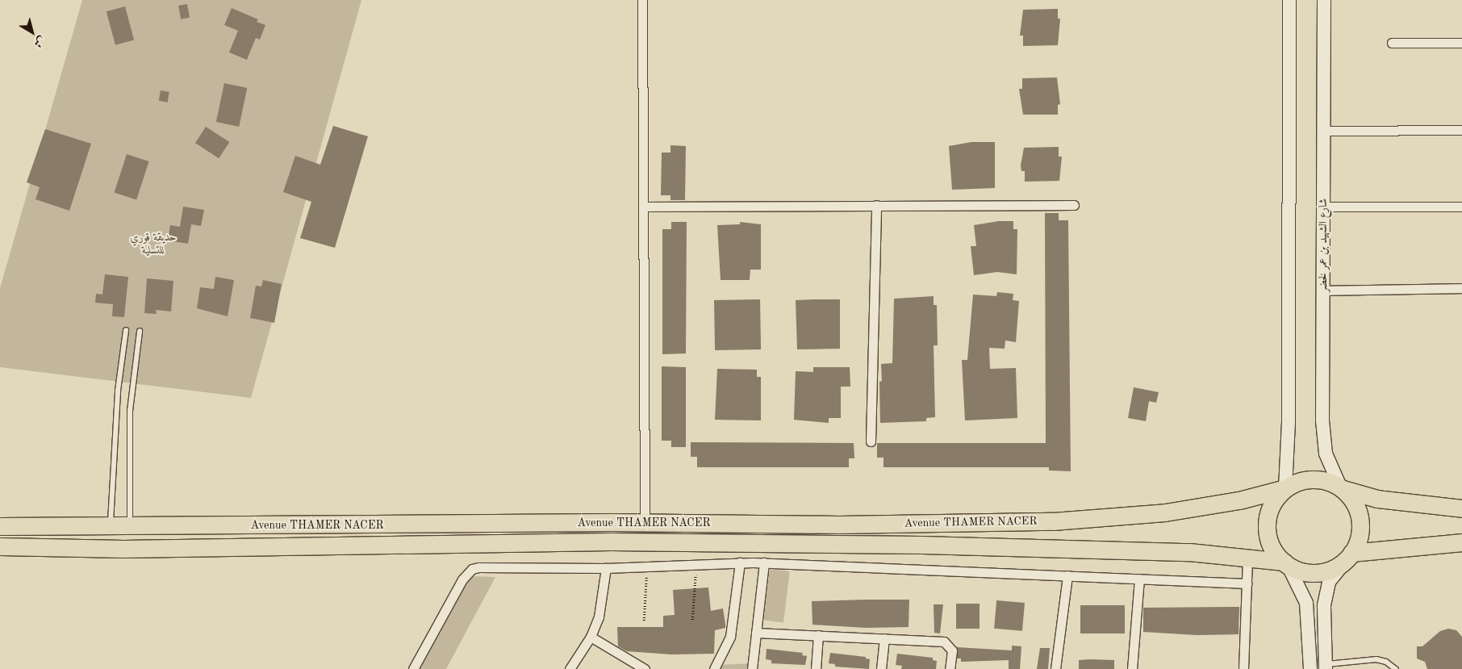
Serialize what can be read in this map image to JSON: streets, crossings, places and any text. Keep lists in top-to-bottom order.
{
  "streets": {
    "highway": ["Avenue THAMER NACER"],
    "main road": ["شارع الشهيد بن عمر لخضر"]
  },
  "crossings": [
    ["شارع الشهيد بن عمر لخضر", "Avenue THAMER NACER"]
  ],
  "parks": ["حديقة قوري للتسلية"],
  "north": "bottom right"
}
